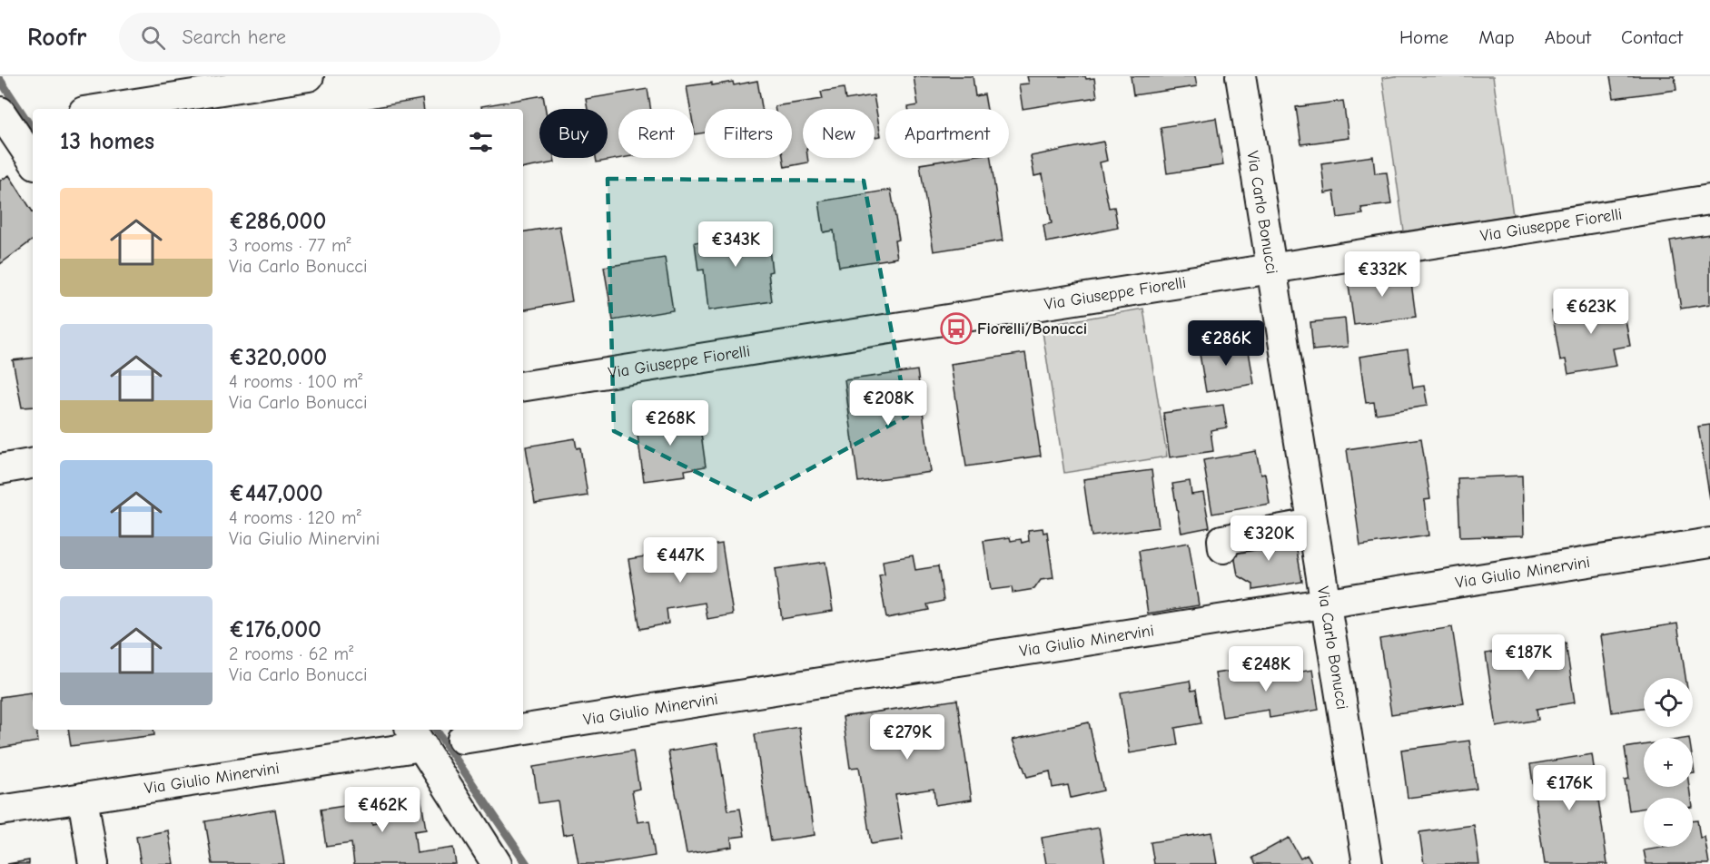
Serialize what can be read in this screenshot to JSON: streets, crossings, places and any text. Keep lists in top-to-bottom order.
{
  "streets": {
    "street": ["Via Carlo Bonucci", "Via Giuseppe Fiorelli", "Via Giulio Minervini"]
  },
  "crossings": [
    ["Via Carlo Bonucci", "Via Giuseppe Fiorelli"],
    ["Via Carlo Bonucci", "Via Giulio Minervini"]
  ],
  "places": {
    "bus stop": ["Fiorelli/Bonucci"]
  },
  "page": {
    "header": "Roofr",
    "search": "Search here",
    "nav": [
      "Home",
      "Map",
      "About",
      "Contact"
    ],
    "chip": [
      "Buy",
      "Rent",
      "Filters",
      "New",
      "Apartment"
    ],
    "heading": "13 homes",
    "list": [
      {
        "name": "€286,000",
        "note": "3 rooms · 77 m² · Via Carlo Bonucci"
      },
      {
        "name": "€320,000",
        "note": "4 rooms · 100 m² · Via Carlo Bonucci"
      },
      {
        "name": "€447,000",
        "note": "4 rooms · 120 m² · Via Giulio Minervini"
      },
      {
        "name": "€176,000",
        "note": "2 rooms · 62 m² · Via Carlo Bonucci"
      }
    ],
    "price": [
      "€343K",
      "€332K",
      "€623K",
      "€286K",
      "€208K",
      "€268K",
      "€320K",
      "€447K",
      "€187K",
      "€248K",
      "€279K",
      "€176K",
      "€462K"
    ],
    "map_buttons": ["+", "−"]
  }
}
